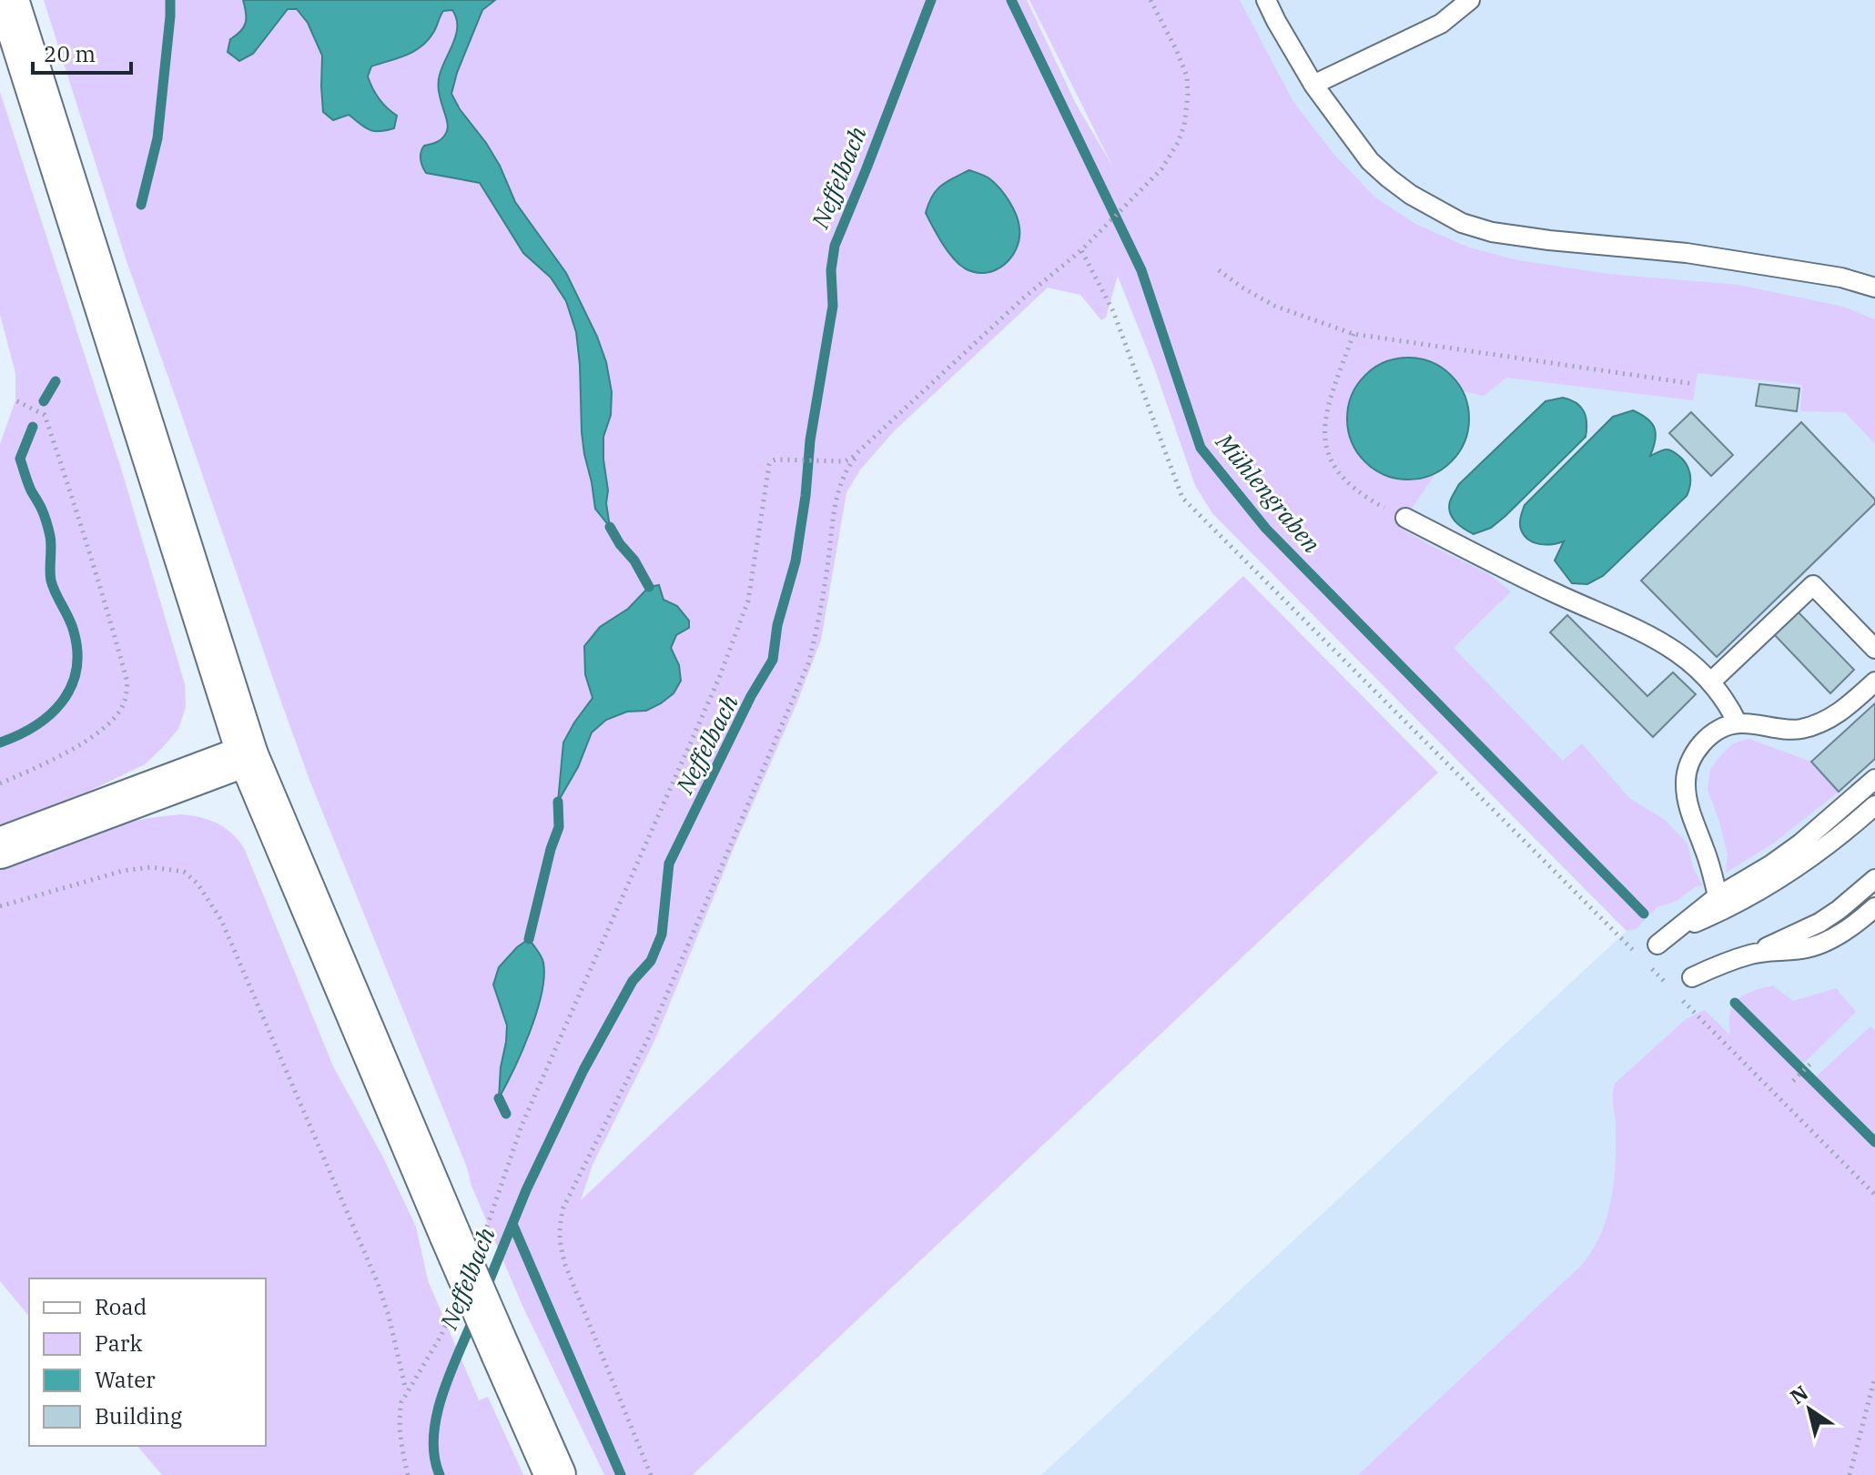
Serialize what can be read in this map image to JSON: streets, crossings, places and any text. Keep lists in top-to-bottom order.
{
  "water": ["Neffelbach", "Mühlengraben"],
  "legend": [
    "Road",
    "Park",
    "Water",
    "Building"
  ],
  "scale_bar": "20 m",
  "north": "top left"
}
